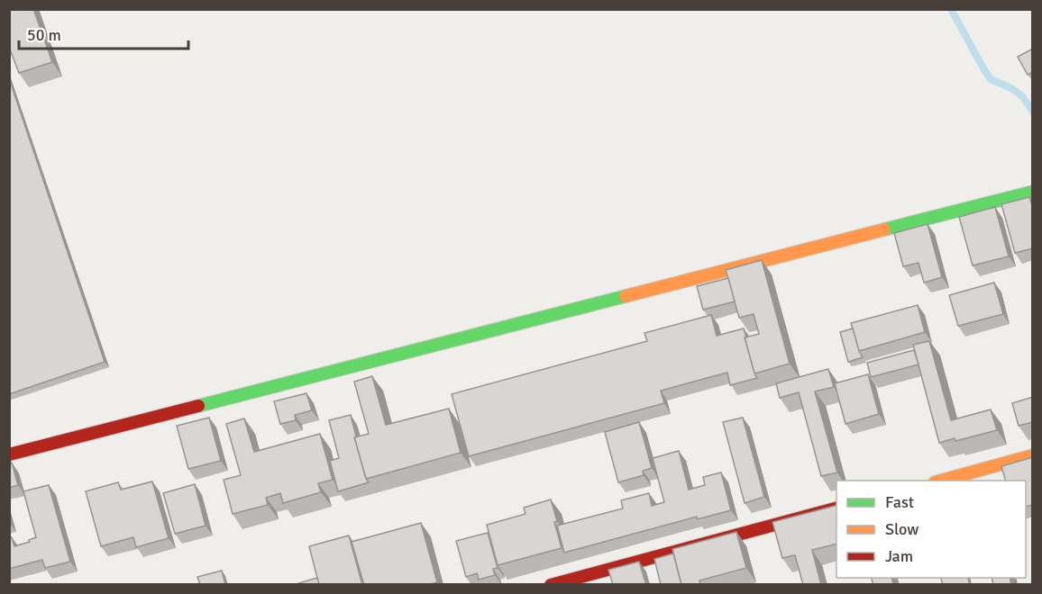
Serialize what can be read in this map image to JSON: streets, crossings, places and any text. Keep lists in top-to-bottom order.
{
  "legend": ["Fast", "Slow", "Jam"],
  "scale_bar": "50 m"
}
